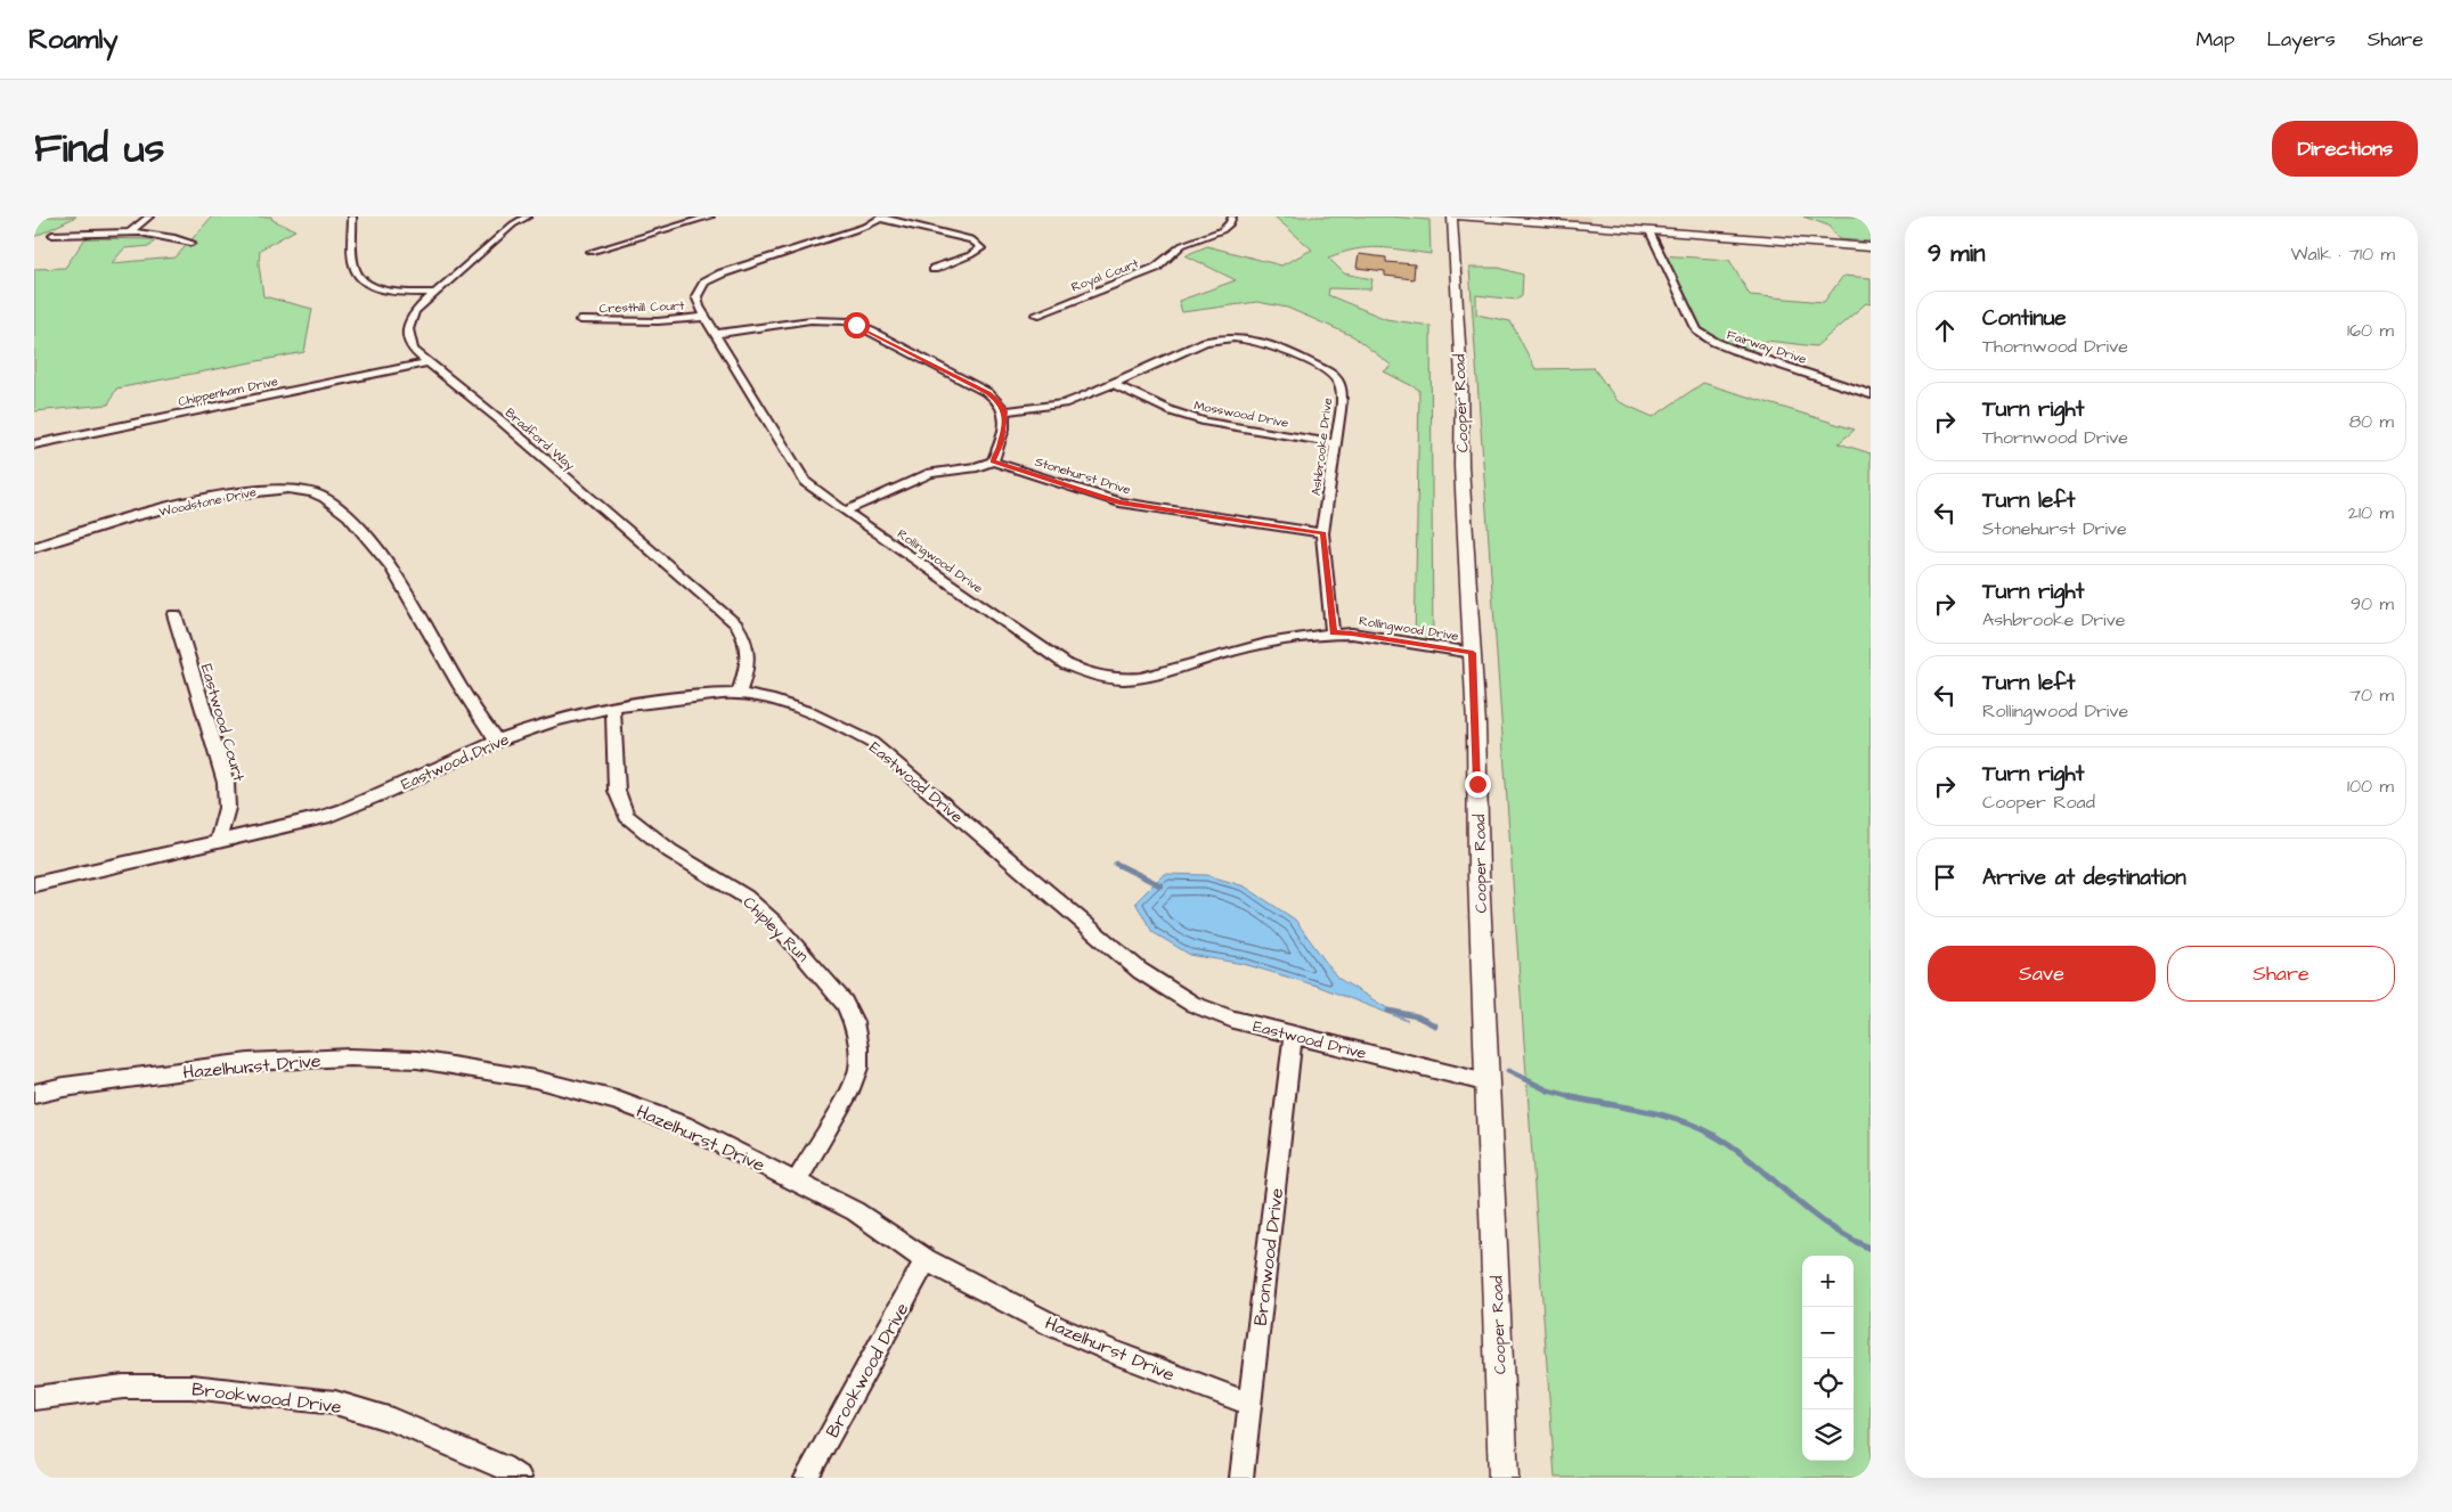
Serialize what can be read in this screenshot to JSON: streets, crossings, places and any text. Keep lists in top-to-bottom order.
{
  "streets": {
    "street": [
      "Royal Court",
      "Cresthill Court",
      "Fairway Drive",
      "Chippenham Drive",
      "Cooper Road",
      "Mosswood Drive",
      "Bradford Way",
      "Ashbrooke Drive",
      "Stonehurst Drive",
      "Woodstone Drive",
      "Rollingwood Drive",
      "Eastwood Court",
      "Eastwood Drive",
      "Chipley Run",
      "Hazelhurst Drive",
      "Bronwood Drive",
      "Brookwood Drive"
    ]
  },
  "crossings": [
    ["Cresthill Court", "Rollingwood Drive"],
    ["Chippenham Drive", "Bradford Way"],
    ["Cooper Road", "Rollingwood Drive"],
    ["Cooper Road", "Eastwood Drive"],
    ["Mosswood Drive", "Ashbrooke Drive"],
    ["Bradford Way", "Eastwood Drive"],
    ["Ashbrooke Drive", "Stonehurst Drive"],
    ["Ashbrooke Drive", "Rollingwood Drive"],
    ["Woodstone Drive", "Eastwood Drive"],
    ["Eastwood Court", "Eastwood Drive"],
    ["Eastwood Drive", "Chipley Run"],
    ["Eastwood Drive", "Bronwood Drive"],
    ["Chipley Run", "Hazelhurst Drive"],
    ["Hazelhurst Drive", "Bronwood Drive"],
    ["Hazelhurst Drive", "Brookwood Drive"]
  ],
  "page": {
    "header": "Roamly",
    "nav": ["Map", "Layers", "Share"],
    "title": "Find us",
    "buttons": [
      "Directions",
      ["Save", "Share"]
    ],
    "heading": ["9 min", "Walk · 710 m"],
    "list": [
      ["Continue", "Thornwood Drive", "160 m"],
      ["Turn right", "Thornwood Drive", "80 m"],
      ["Turn left", "Stonehurst Drive", "210 m"],
      ["Turn right", "Ashbrooke Drive", "90 m"],
      ["Turn left", "Rollingwood Drive", "70 m"],
      ["Turn right", "Cooper Road", "100 m"],
      "Arrive at destination"
    ],
    "map_buttons": ["+", "−"]
  }
}
